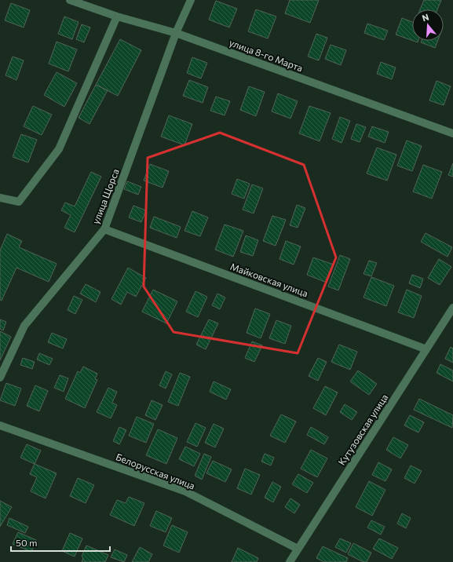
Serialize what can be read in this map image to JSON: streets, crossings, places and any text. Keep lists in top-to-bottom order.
{
  "streets": {
    "street": [
      "улица 8-го Марта",
      "улица Щорса",
      "Майковская улица",
      "Кутузовская улица",
      "Белорусская улица"
    ]
  },
  "crossings": [
    ["улица 8-го Марта", "улица Щорса"],
    ["улица Щорса", "Майковская улица"],
    ["Майковская улица", "Кутузовская улица"],
    ["Кутузовская улица", "Белорусская улица"]
  ],
  "scale_bar": "50 m",
  "north": "top"
}
